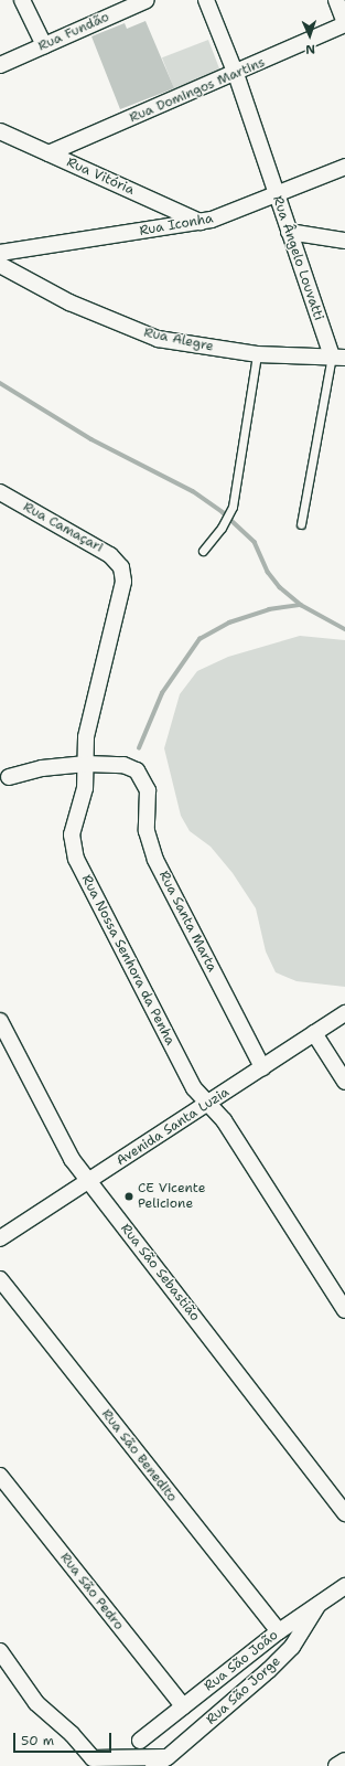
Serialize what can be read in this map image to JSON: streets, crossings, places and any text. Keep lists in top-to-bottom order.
{
  "streets": {
    "street": [
      "Rua Fundão",
      "Rua Domingos Martins",
      "Rua Vitória",
      "Rua Iconha",
      "Rua Ângelo Louvatti",
      "Rua Alegre",
      "Rua Camaçari",
      "Rua Santa Marta",
      "Rua Nossa Senhora da Penha",
      "Avenida Santa Luzia",
      "Rua São Sebastião",
      "Rua São Benedito",
      "Rua São Pedro",
      "Rua São João",
      "Rua São Jorge"
    ]
  },
  "crossings": [
    ["Rua Domingos Martins", "Rua Vitória"],
    ["Rua Domingos Martins", "Rua Ângelo Louvatti"],
    ["Rua Vitória", "Rua Iconha"],
    ["Rua Iconha", "Rua Ângelo Louvatti"],
    ["Rua Ângelo Louvatti", "Rua Alegre"],
    ["Rua Camaçari", "Rua Nossa Senhora da Penha"],
    ["Rua Santa Marta", "Rua Nossa Senhora da Penha"],
    ["Rua Santa Marta", "Avenida Santa Luzia"],
    ["Rua Nossa Senhora da Penha", "Avenida Santa Luzia"],
    ["Avenida Santa Luzia", "Rua São Sebastião"],
    ["Rua São Benedito", "Rua São João"],
    ["Rua São Pedro", "Rua São João"],
    ["Rua São João", "Rua São Jorge"]
  ],
  "places": ["CE Vicente Pelicione"],
  "scale_bar": "50 m",
  "north": "bottom"
}
